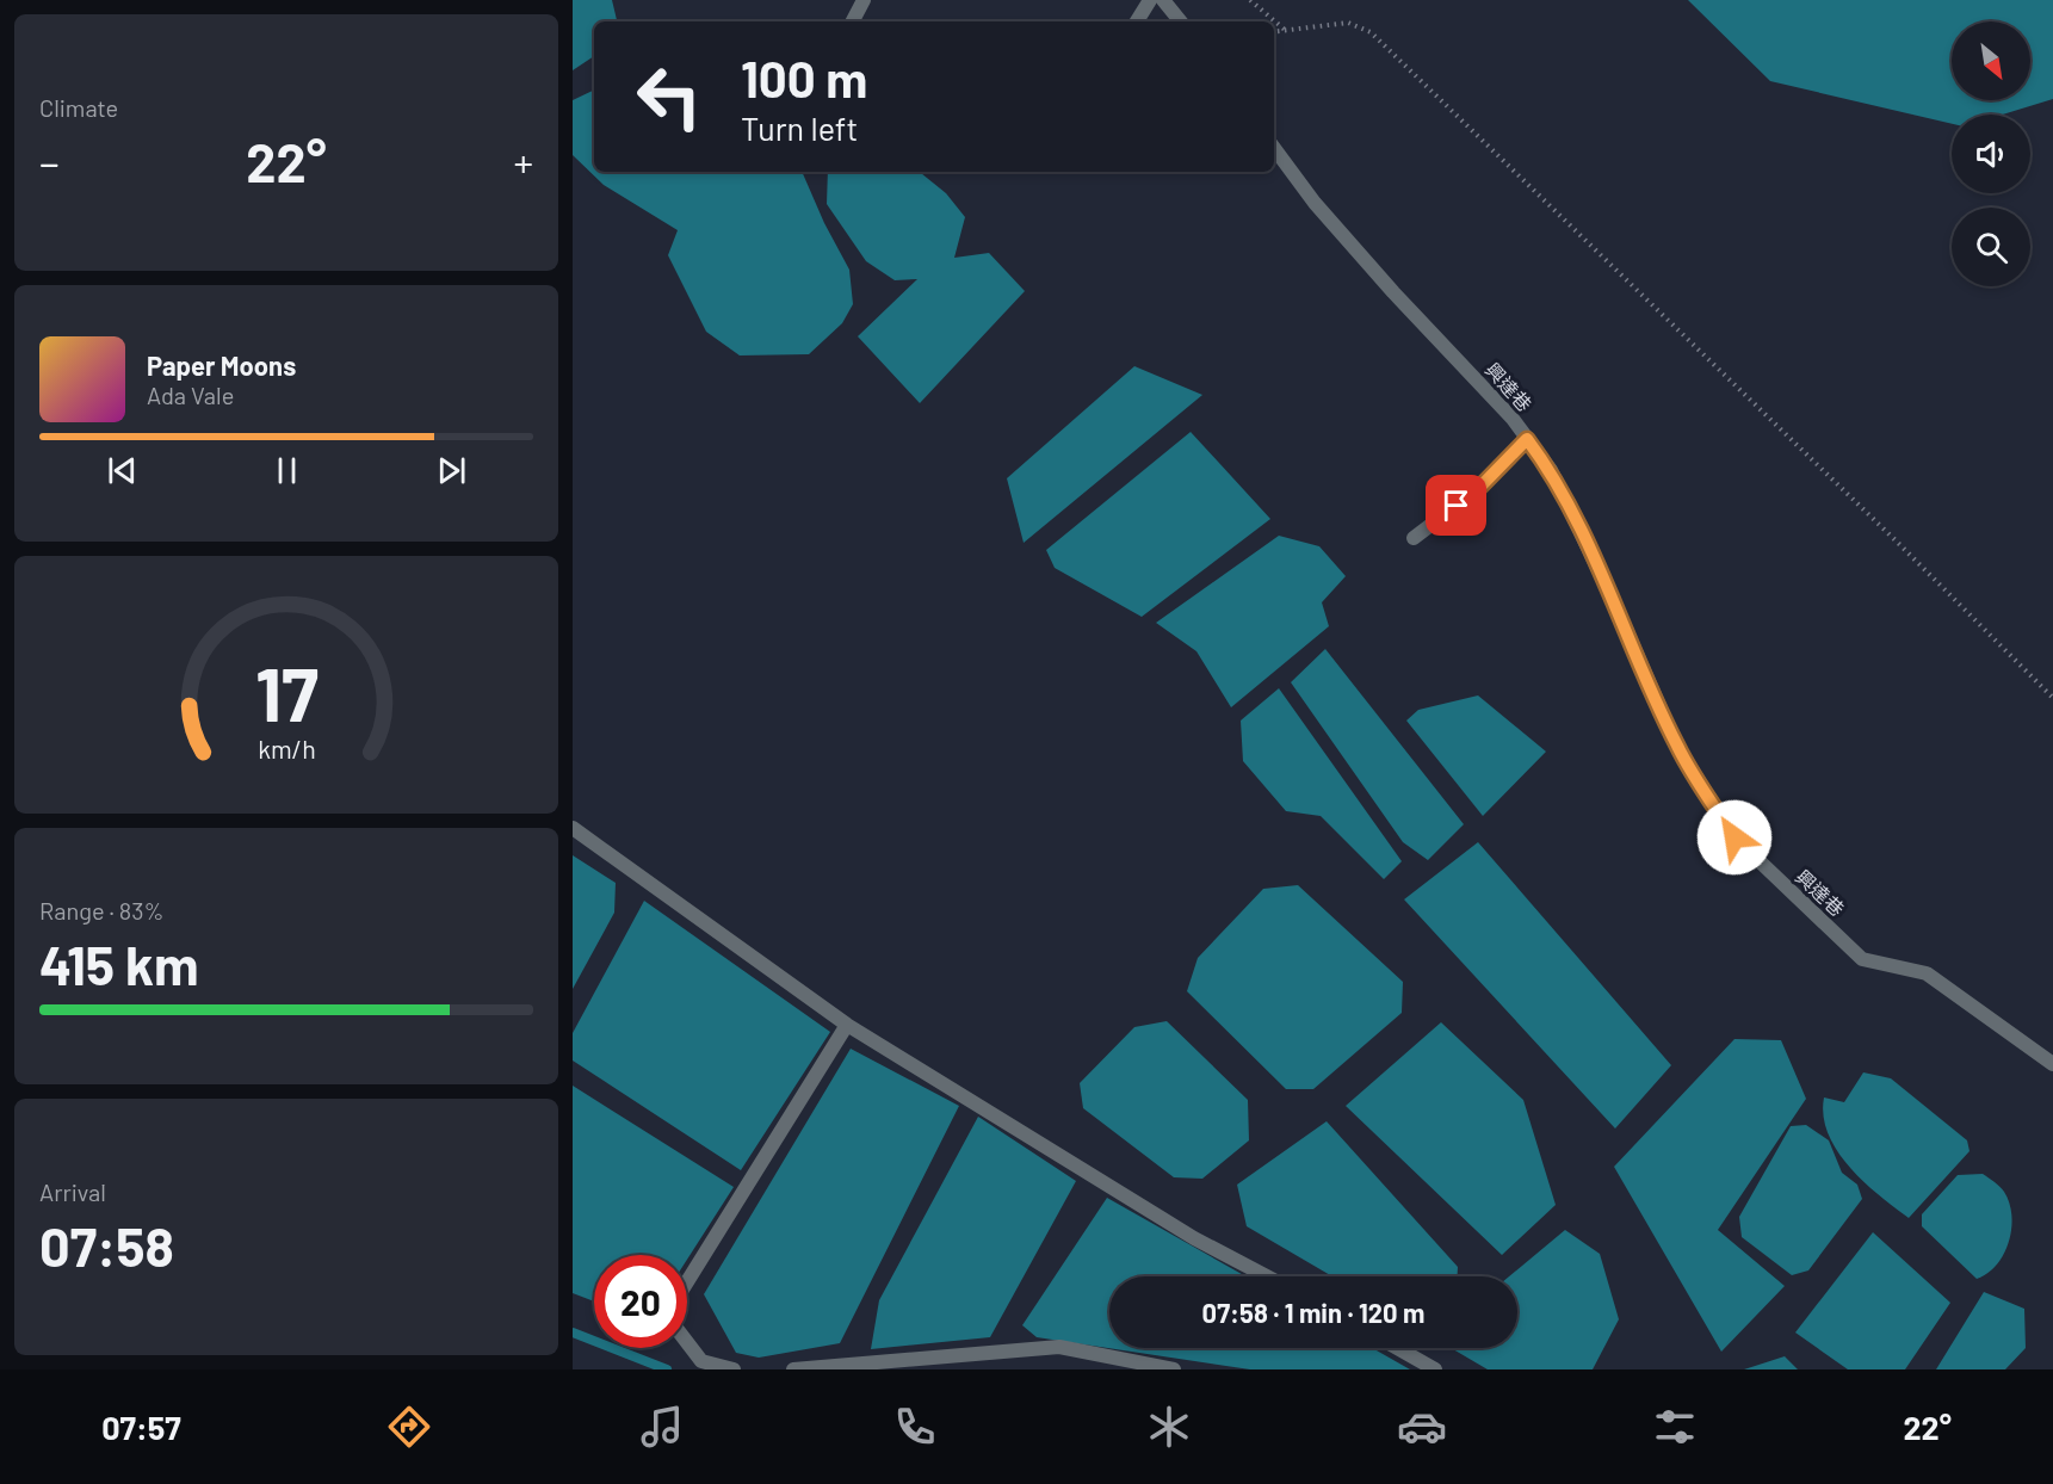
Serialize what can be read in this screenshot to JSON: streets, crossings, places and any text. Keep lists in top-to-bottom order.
{
  "streets": {
    "street": ["興達巷"]
  },
  "north": "bottom right",
  "page": {
    "tile": [
      "Climate",
      ["Range · 83%", "415 km"],
      ["Arrival", "07:58"]
    ],
    "turn": ["100 m", "Turn left"],
    "heat": ["−", "22°", "+"],
    "song": ["Paper Moons", "Ada Vale"],
    "limit": "20",
    "trip": "07:58 · 1 min · 120 m",
    "tabs": ["07:57", "22°"],
    "gauge": ["17", "km/h"]
  }
}
